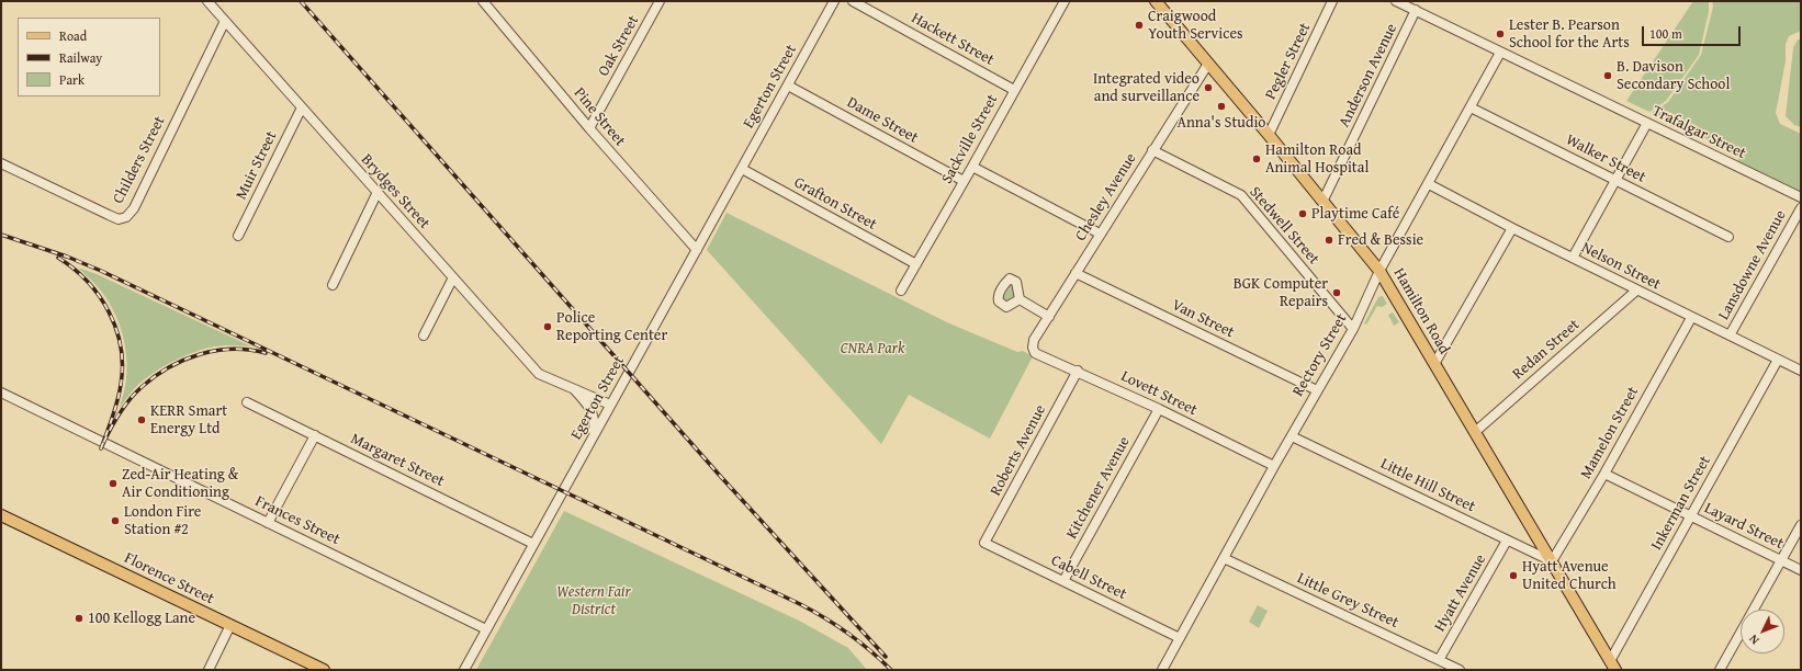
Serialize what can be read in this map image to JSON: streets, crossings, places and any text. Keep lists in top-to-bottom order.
{
  "streets": {
    "main road": ["Hamilton Road", "Florence Street"],
    "street": [
      "Hackett Street",
      "Oak Street",
      "Pegler Street",
      "Anderson Avenue",
      "Egerton Street",
      "Pine Street",
      "Dame Street",
      "Trafalgar Street",
      "Sackville Street",
      "Walker Street",
      "Childers Street",
      "Muir Street",
      "Brydges Street",
      "Chesley Avenue",
      "Grafton Street",
      "Stedwell Street",
      "Lansdowne Avenue",
      "Nelson Street",
      "Van Street",
      "Redan Street",
      "Rectory Street",
      "Lovett Street",
      "Mamelon Street",
      "Roberts Avenue",
      "Margaret Street",
      "Little Hill Street",
      "Kitchener Avenue",
      "Inkerman Street",
      "Frances Street",
      "Layard Street",
      "Cabell Street",
      "Hyatt Avenue",
      "Little Grey Street"
    ]
  },
  "crossings": [
    ["Hackett Street", "Sackville Street"],
    ["Oak Street", "Pine Street"],
    ["Pegler Street", "Hamilton Road"],
    ["Anderson Avenue", "Trafalgar Street"],
    ["Anderson Avenue", "Hamilton Road"],
    ["Egerton Street", "Pine Street"],
    ["Egerton Street", "Dame Street"],
    ["Egerton Street", "Brydges Street"],
    ["Egerton Street", "Grafton Street"],
    ["Egerton Street", "Margaret Street"],
    ["Egerton Street", "Frances Street"],
    ["Dame Street", "Sackville Street"],
    ["Trafalgar Street", "Rectory Street"],
    ["Sackville Street", "Grafton Street"],
    ["Walker Street", "Rectory Street"],
    ["Childers Street", "Brydges Street"],
    ["Muir Street", "Brydges Street"],
    ["Chesley Avenue", "Stedwell Street"],
    ["Chesley Avenue", "Hamilton Road"],
    ["Chesley Avenue", "Van Street"],
    ["Chesley Avenue", "Lovett Street"],
    ["Stedwell Street", "Rectory Street"],
    ["Lansdowne Avenue", "Nelson Street"],
    ["Nelson Street", "Redan Street"],
    ["Nelson Street", "Rectory Street"],
    ["Nelson Street", "Mamelon Street"],
    ["Nelson Street", "Inkerman Street"],
    ["Hamilton Road", "Redan Street"],
    ["Hamilton Road", "Rectory Street"],
    ["Hamilton Road", "Mamelon Street"],
    ["Hamilton Road", "Little Hill Street"],
    ["Hamilton Road", "Inkerman Street"],
    ["Van Street", "Rectory Street"],
    ["Rectory Street", "Lovett Street"],
    ["Rectory Street", "Little Hill Street"],
    ["Rectory Street", "Cabell Street"],
    ["Rectory Street", "Little Grey Street"],
    ["Lovett Street", "Roberts Avenue"],
    ["Lovett Street", "Kitchener Avenue"],
    ["Mamelon Street", "Little Hill Street"],
    ["Mamelon Street", "Layard Street"],
    ["Roberts Avenue", "Cabell Street"],
    ["Little Hill Street", "Hyatt Avenue"],
    ["Kitchener Avenue", "Cabell Street"],
    ["Inkerman Street", "Layard Street"],
    ["Hyatt Avenue", "Little Grey Street"]
  ],
  "parks": ["CNRA Park", "Western Fair District"],
  "places": [
    "Craigwood Youth Services",
    "Lester B. Pearson School for the Arts",
    "B. Davison Secondary School",
    "Integrated video and surveillance",
    "Anna's Studio",
    "Hamilton Road Animal Hospital",
    "Playtime Café",
    "Fred & Bessie",
    "BGK Computer Repairs",
    "Police Reporting Center",
    "KERR Smart Energy Ltd",
    "Zed-Air Heating & Air Conditioning",
    "London Fire Station #2",
    "Hyatt Avenue United Church",
    "100 Kellogg Lane"
  ],
  "legend": ["Road", "Railway", "Park"],
  "scale_bar": "100 m",
  "north": "bottom left"
}
